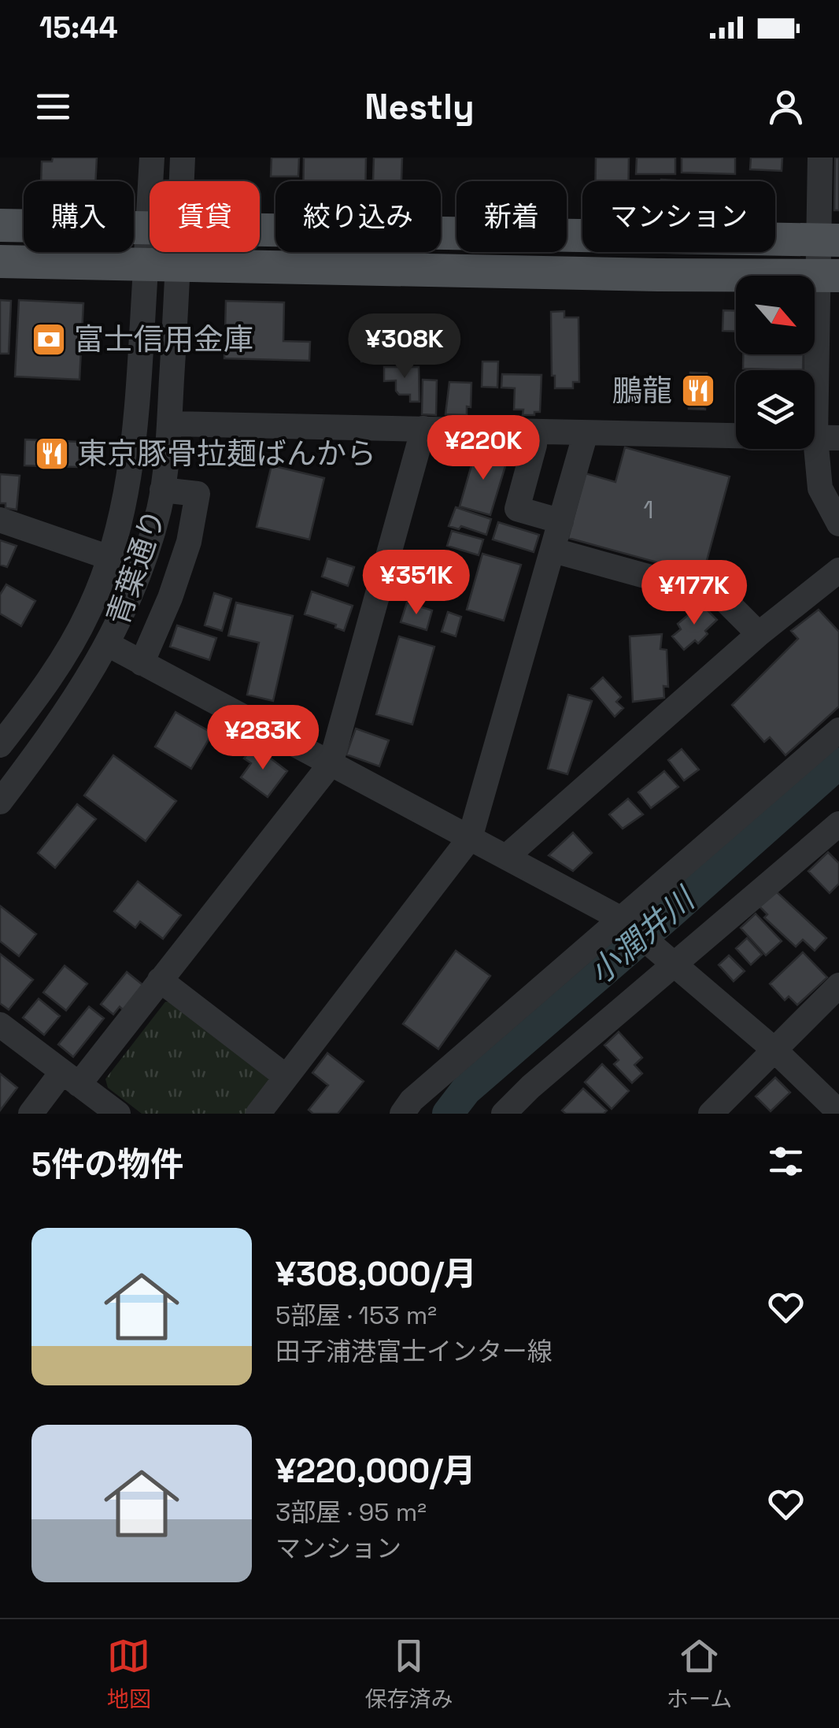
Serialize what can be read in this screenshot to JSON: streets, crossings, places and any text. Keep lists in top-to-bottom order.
{
  "streets": {
    "street": ["青葉通り"]
  },
  "water": ["小潤井川"],
  "places": {
    "bank": ["富士信用金庫"],
    "restaurant": ["鵬龍", "東京豚骨拉麺ばんから"]
  },
  "house_numbers": ["1"],
  "north": "bottom right",
  "page": {
    "status": "15:44",
    "header": "Nestly",
    "chip": [
      "購入",
      "賃貸",
      "絞り込み",
      "新着",
      "マンション"
    ],
    "price": [
      "¥308K",
      "¥220K",
      "¥351K",
      "¥177K",
      "¥283K"
    ],
    "heading": "5件の物件",
    "list": [
      {
        "name": "¥308,000/月",
        "note": "5部屋 · 153 m² · 田子浦港富士インター線"
      },
      {
        "name": "¥220,000/月",
        "note": "3部屋 · 95 m² · マンション"
      }
    ],
    "tabs": ["地図", "保存済み", "ホーム"]
  }
}
